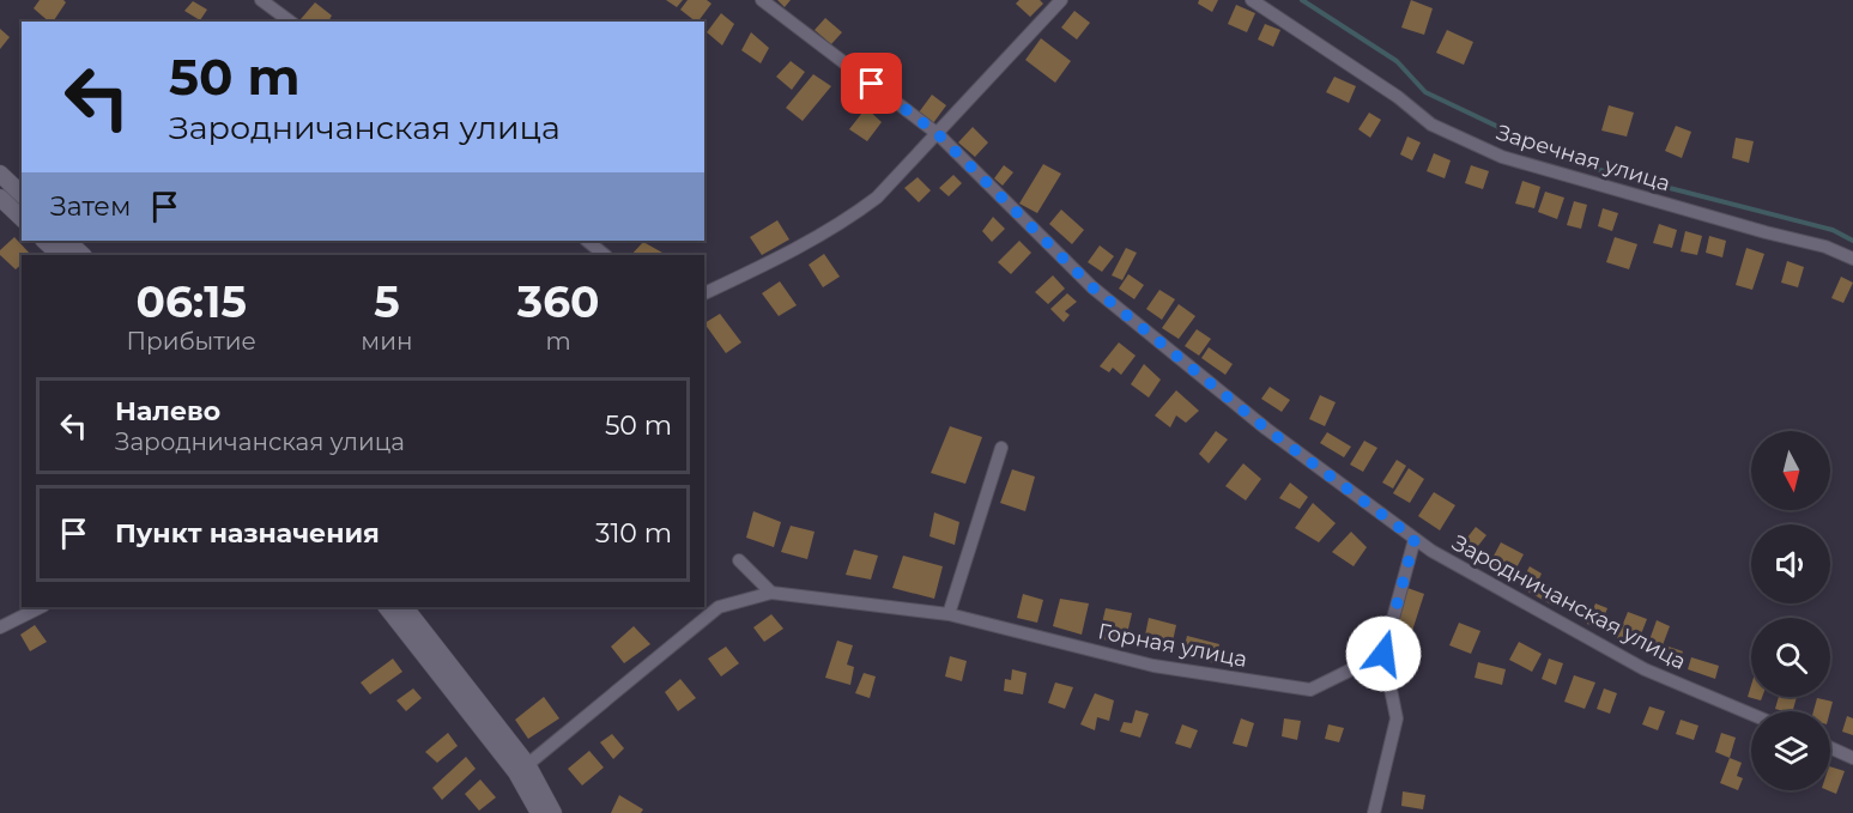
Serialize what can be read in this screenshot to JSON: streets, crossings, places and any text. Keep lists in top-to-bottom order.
{
  "streets": {
    "street": ["Заречная улица", "Зародничанская улица", "Горная улица"]
  },
  "north": "bottom",
  "page": {
    "turn": ["50 m", "Зародничанская улица"],
    "then": "Затем",
    "eta": [
      "06:15",
      "Прибытие",
      "5",
      "мин",
      "360",
      "m"
    ],
    "list": [
      {
        "name": "Налево",
        "note": "Зародничанская улица",
        "value": "50 m"
      },
      {
        "name": "Пункт назначения",
        "value": "310 m"
      }
    ]
  }
}
